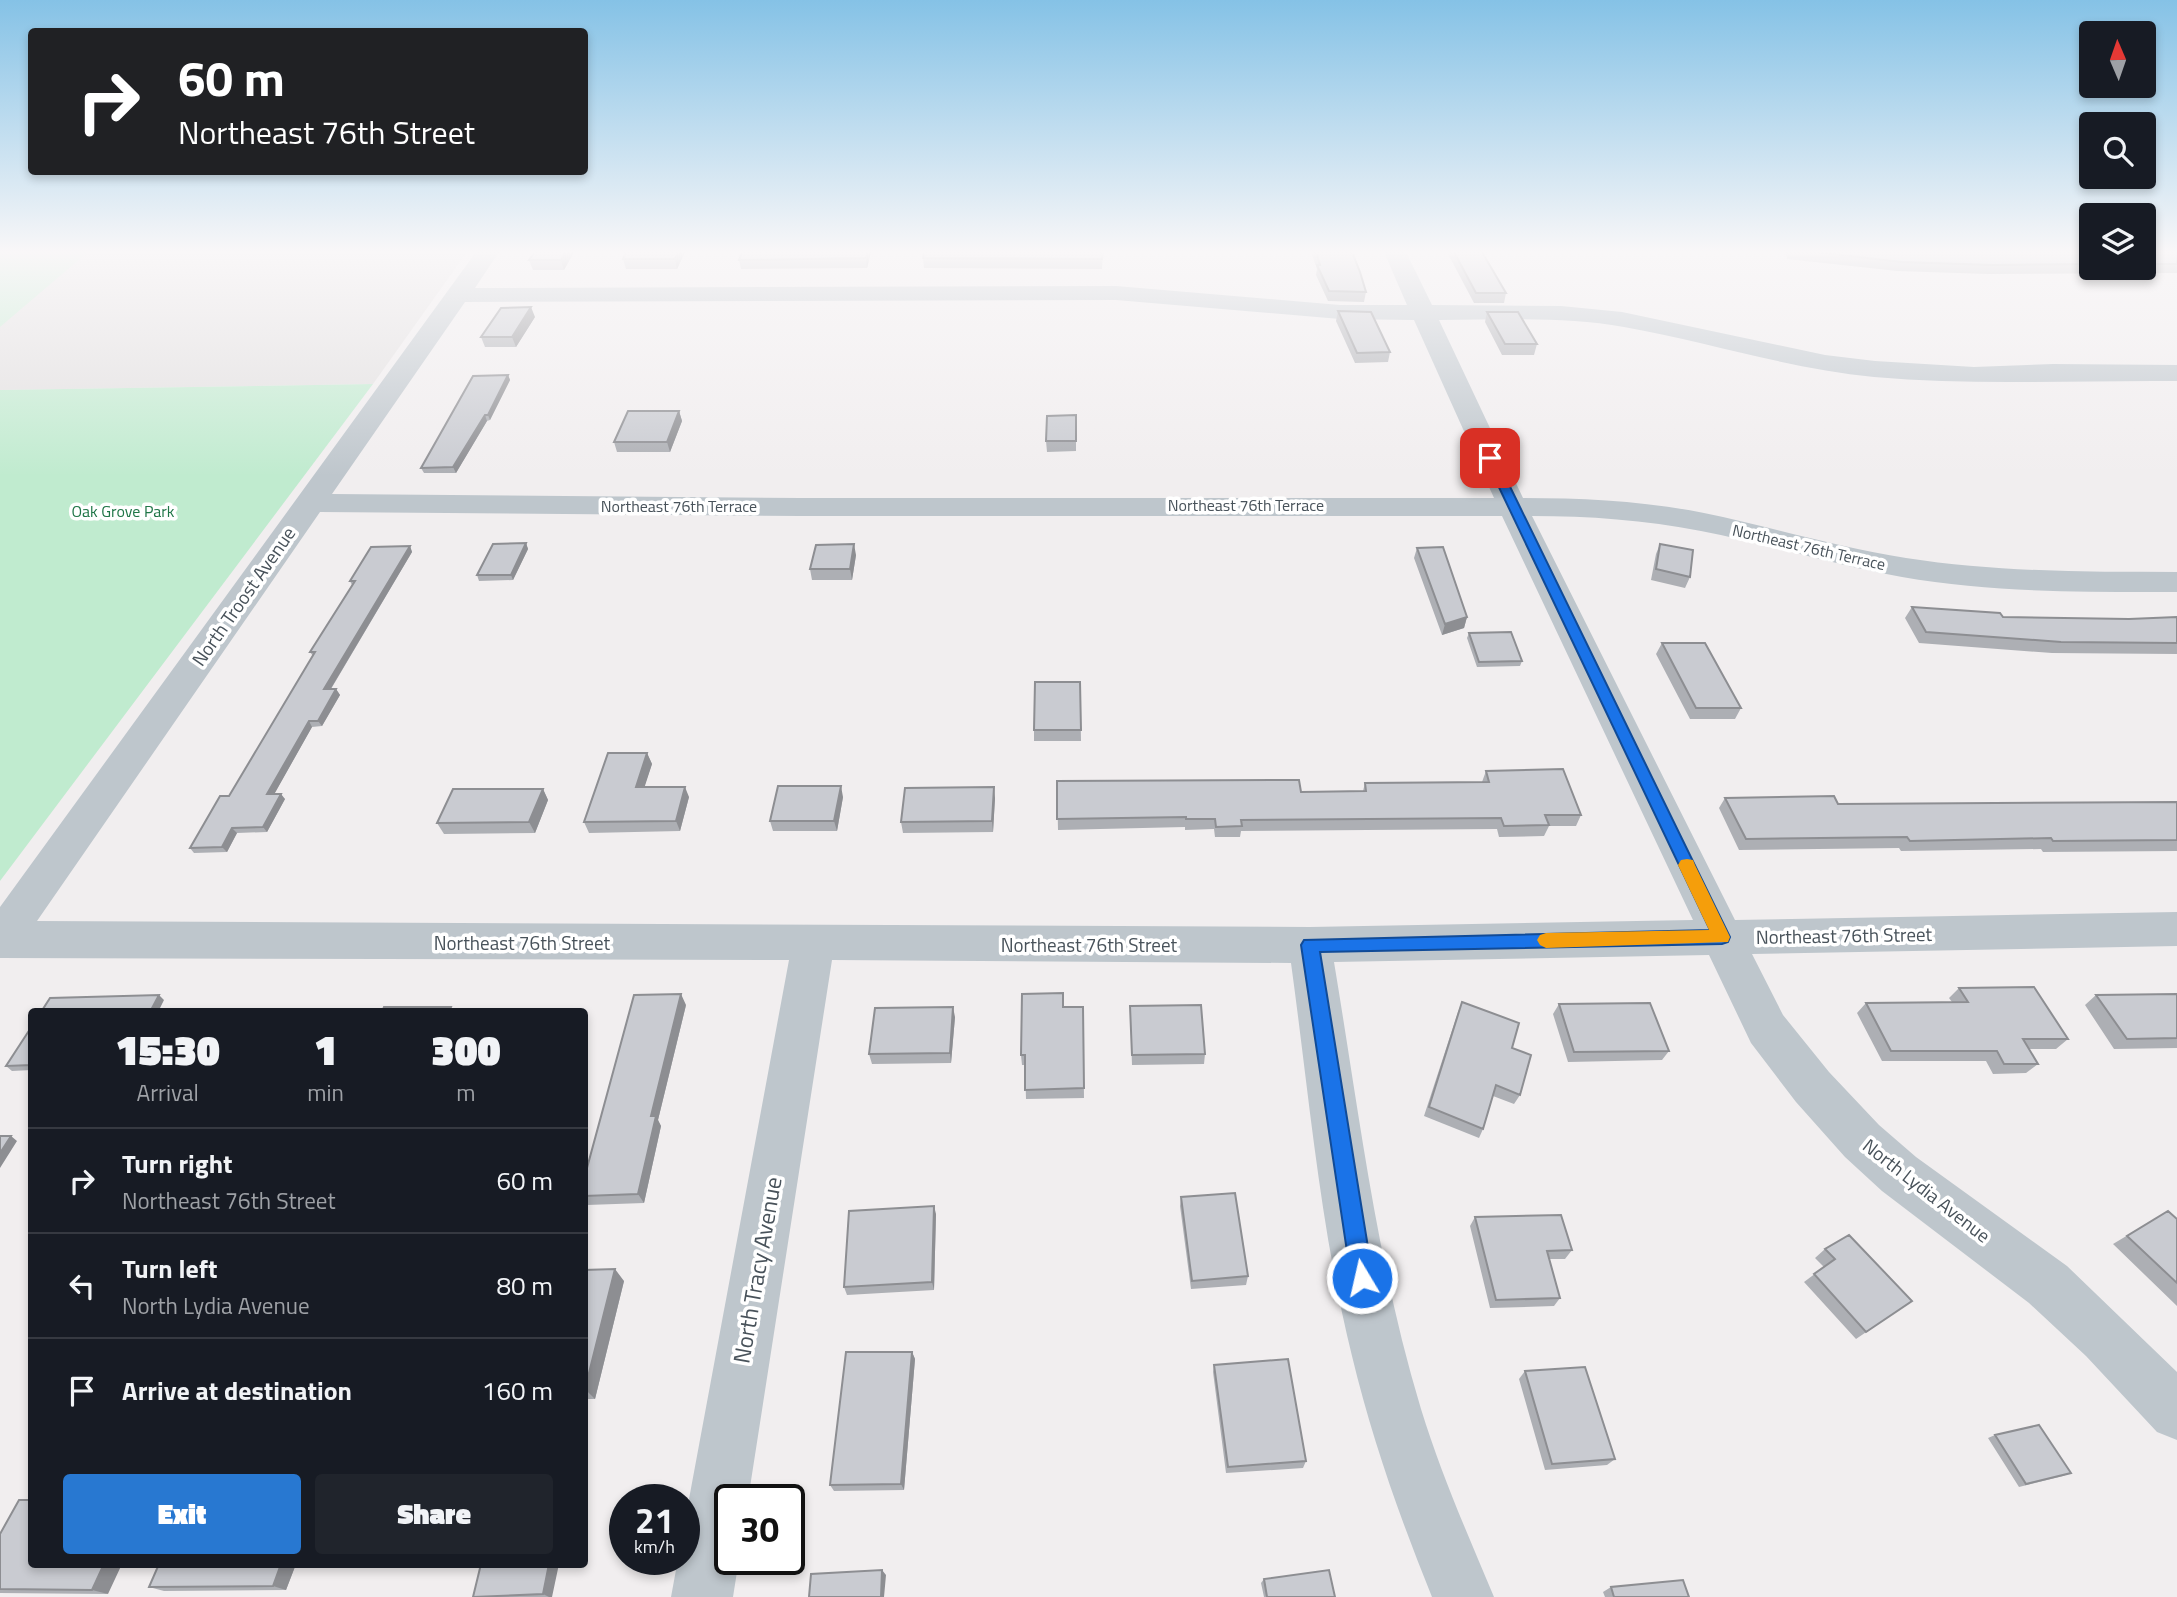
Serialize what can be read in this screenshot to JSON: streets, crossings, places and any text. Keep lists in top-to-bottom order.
{
  "streets": {
    "street": [
      "Northeast 76th Terrace",
      "North Troost Avenue",
      "Northeast 76th Street",
      "North Lydia Avenue",
      "North Tracy Avenue"
    ]
  },
  "crossings": [
    ["Northeast 76th Terrace", "North Troost Avenue"],
    ["Northeast 76th Terrace", "North Lydia Avenue"],
    ["North Troost Avenue", "Northeast 76th Street"],
    ["Northeast 76th Street", "North Lydia Avenue"],
    ["Northeast 76th Street", "North Tracy Avenue"]
  ],
  "parks": ["Oak Grove Park"],
  "north": "top",
  "page": {
    "turn": ["60 m", "Northeast 76th Street"],
    "eta": [
      "15:30",
      "Arrival",
      "1",
      "min",
      "300",
      "m"
    ],
    "list": [
      {
        "name": "Turn right",
        "note": "Northeast 76th Street",
        "value": "60 m"
      },
      {
        "name": "Turn left",
        "note": "North Lydia Avenue",
        "value": "80 m"
      },
      {
        "name": "Arrive at destination",
        "value": "160 m"
      }
    ],
    "buttons": ["Exit", "Share"],
    "speed": "21 km/h",
    "limit": "30"
  }
}
